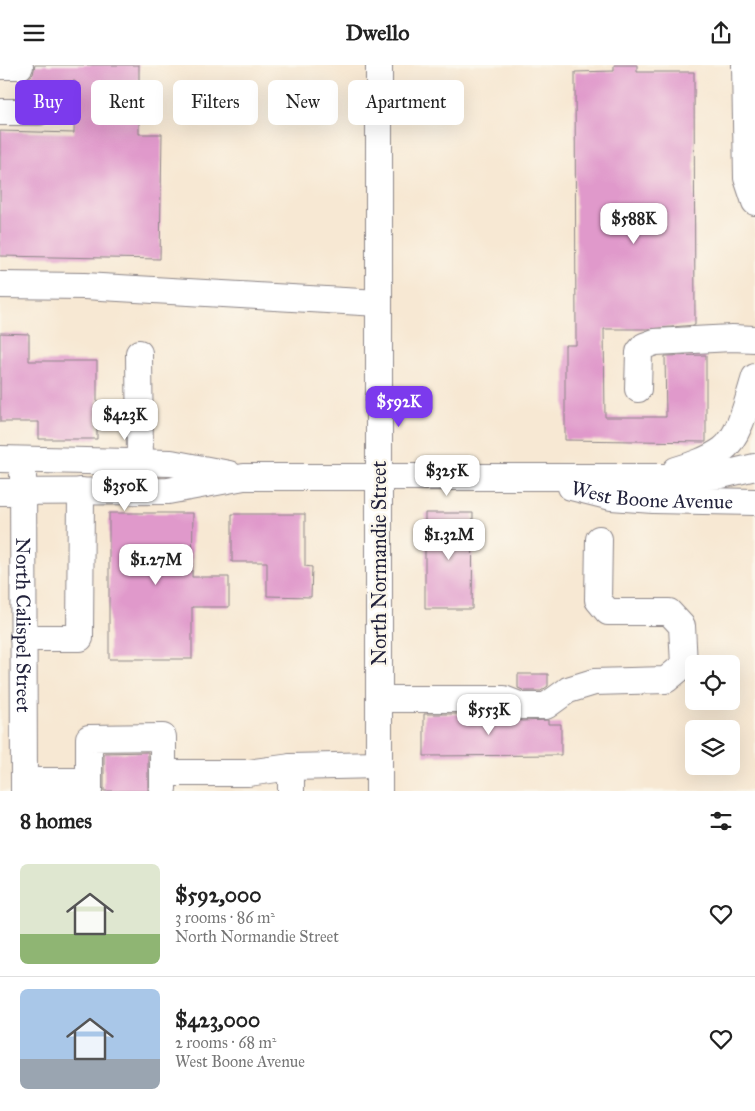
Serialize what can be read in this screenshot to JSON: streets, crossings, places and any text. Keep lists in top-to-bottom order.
{
  "streets": {
    "street": ["West Boone Avenue", "North Normandie Street", "North Calispel Street"]
  },
  "crossings": [
    ["West Boone Avenue", "North Normandie Street"],
    ["West Boone Avenue", "North Calispel Street"]
  ],
  "page": {
    "header": "Dwello",
    "chip": [
      "Buy",
      "Rent",
      "Filters",
      "New",
      "Apartment"
    ],
    "price": [
      "$588K",
      "$592K",
      "$423K",
      "$325K",
      "$350K",
      "$1.32M",
      "$1.27M",
      "$553K"
    ],
    "heading": "8 homes",
    "list": [
      {
        "name": "$592,000",
        "note": "3 rooms · 86 m² · North Normandie Street"
      },
      {
        "name": "$423,000",
        "note": "2 rooms · 68 m² · West Boone Avenue"
      }
    ]
  }
}
